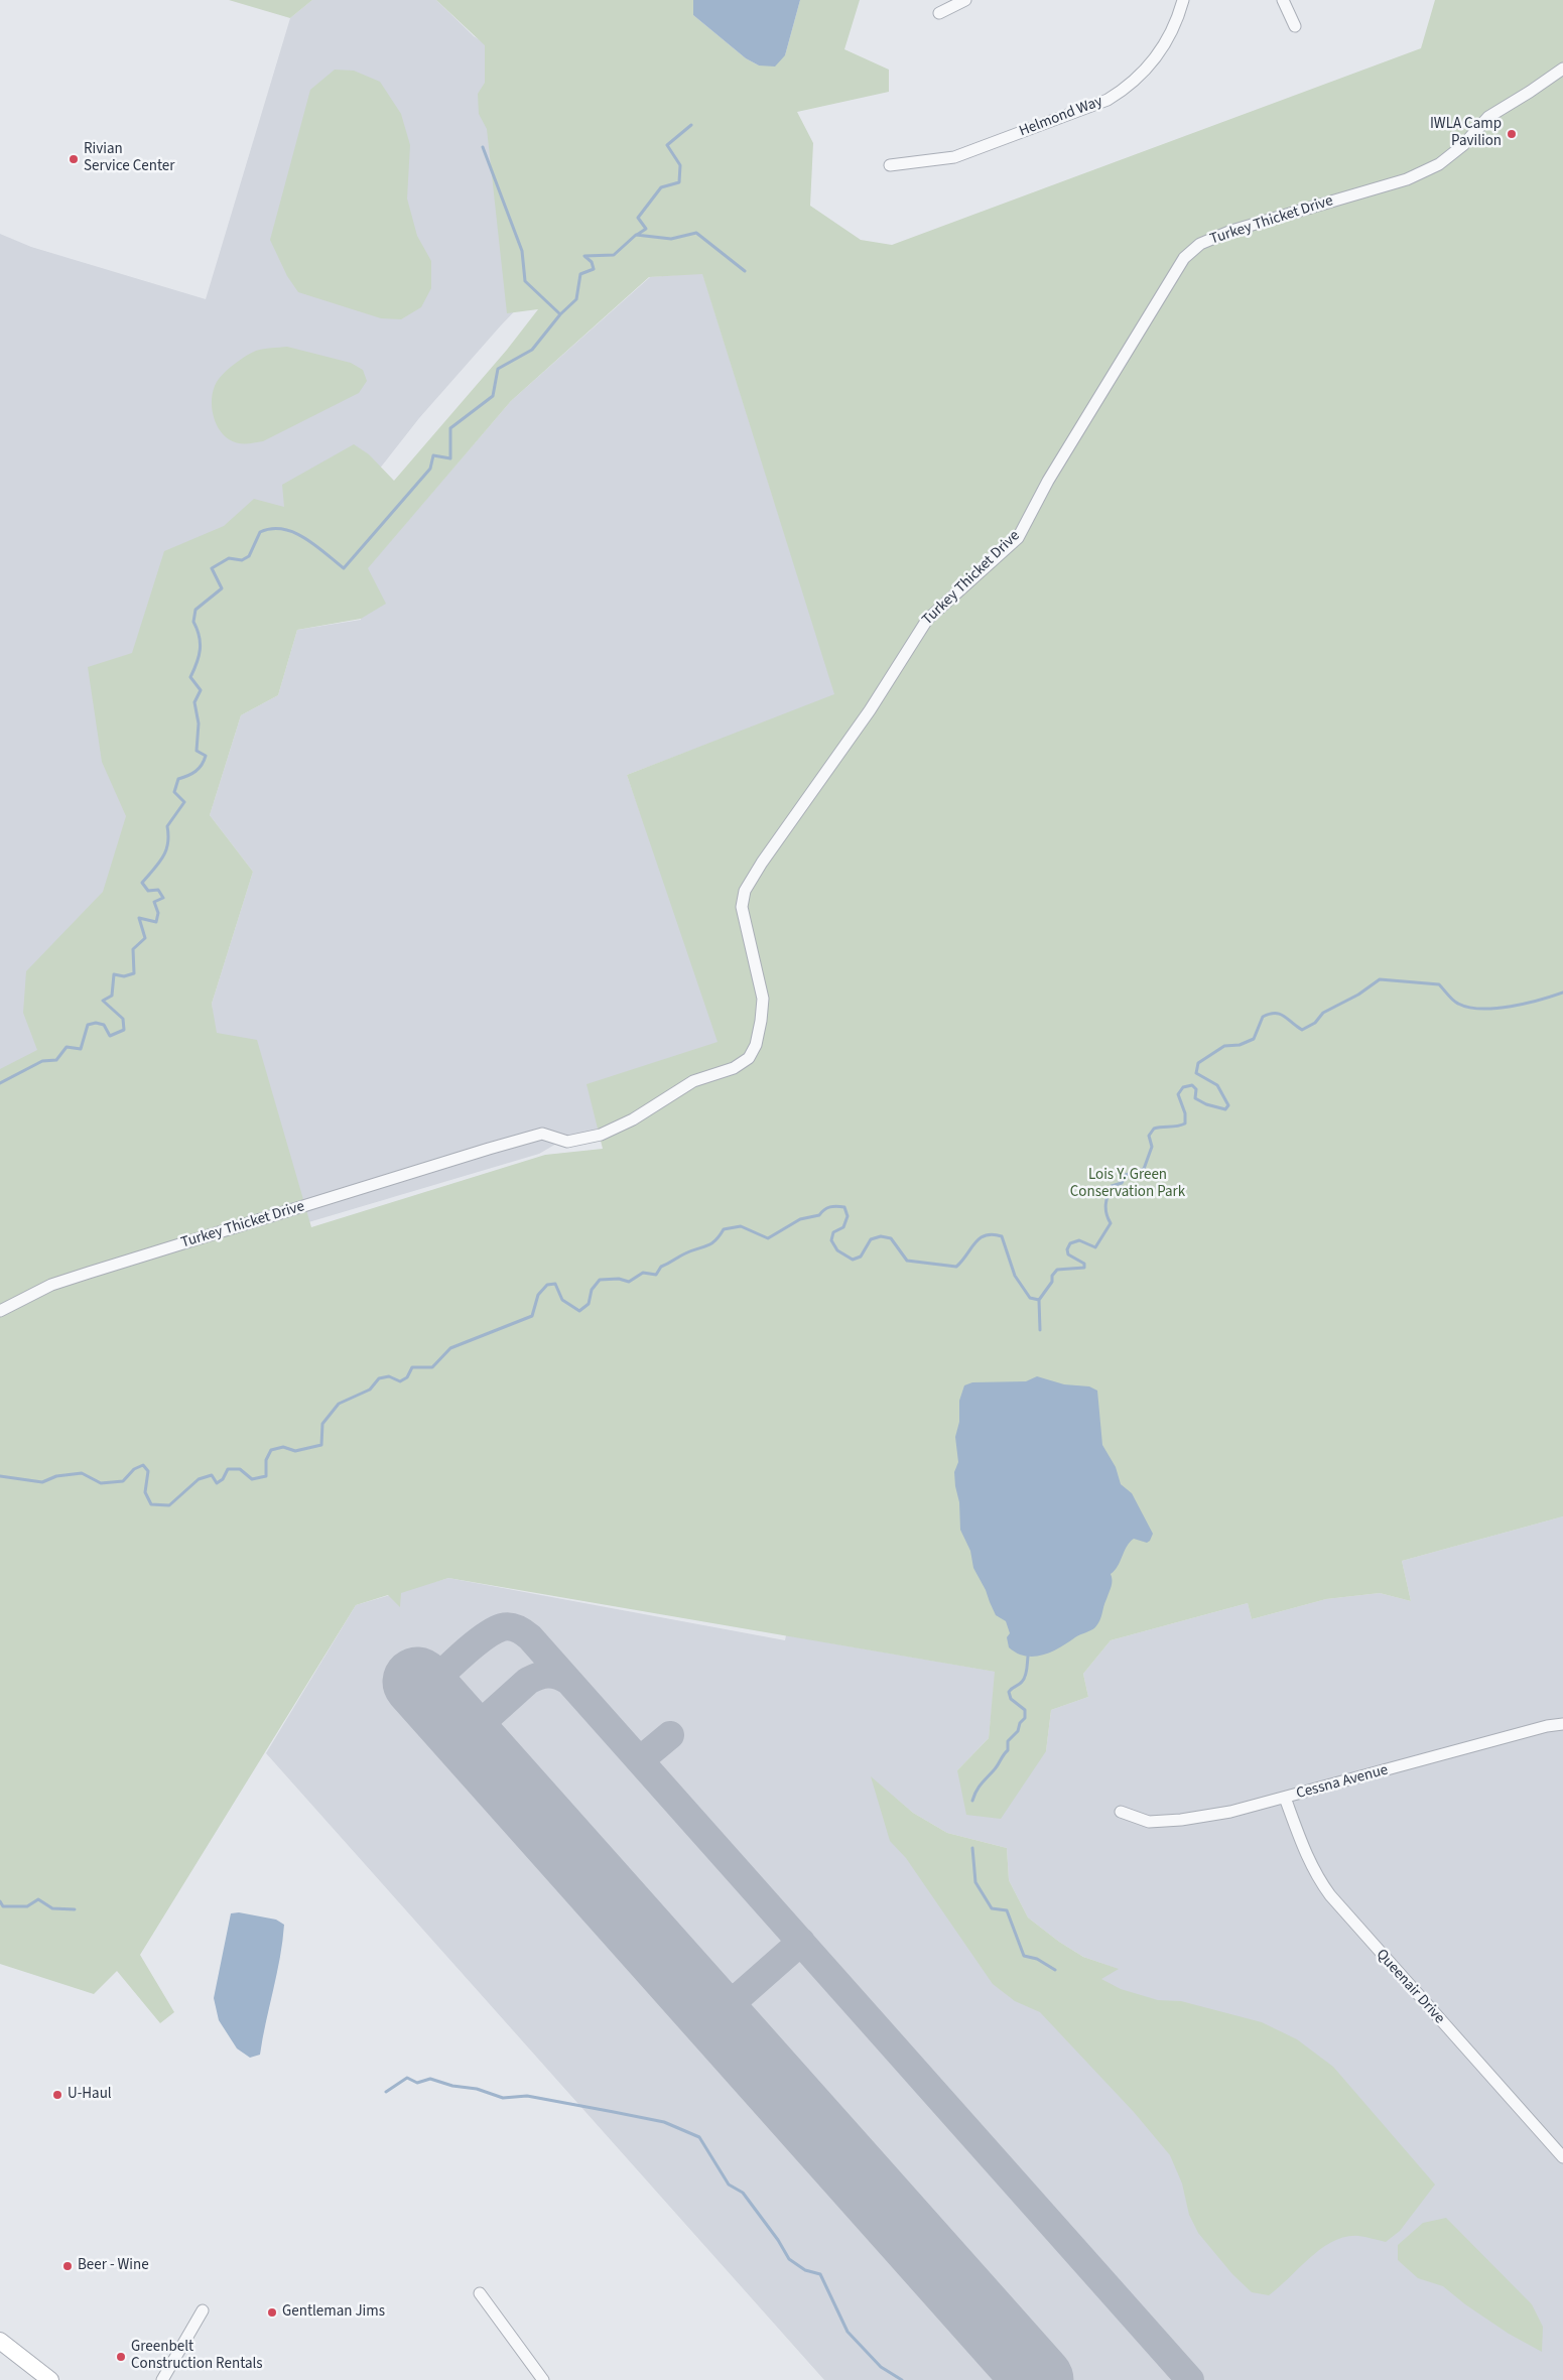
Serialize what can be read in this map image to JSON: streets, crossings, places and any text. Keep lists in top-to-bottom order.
{
  "streets": {
    "street": [
      "Helmond Way",
      "Turkey Thicket Drive",
      "Cessna Avenue",
      "Queenair Drive"
    ]
  },
  "crossings": [
    ["Cessna Avenue", "Queenair Drive"]
  ],
  "parks": ["Lois Y. Green Conservation Park"],
  "places": [
    "IWLA Camp Pavilion",
    "Rivian Service Center",
    "U-Haul",
    "Beer - Wine",
    "Gentleman Jims",
    "Greenbelt Construction Rentals"
  ]
}
